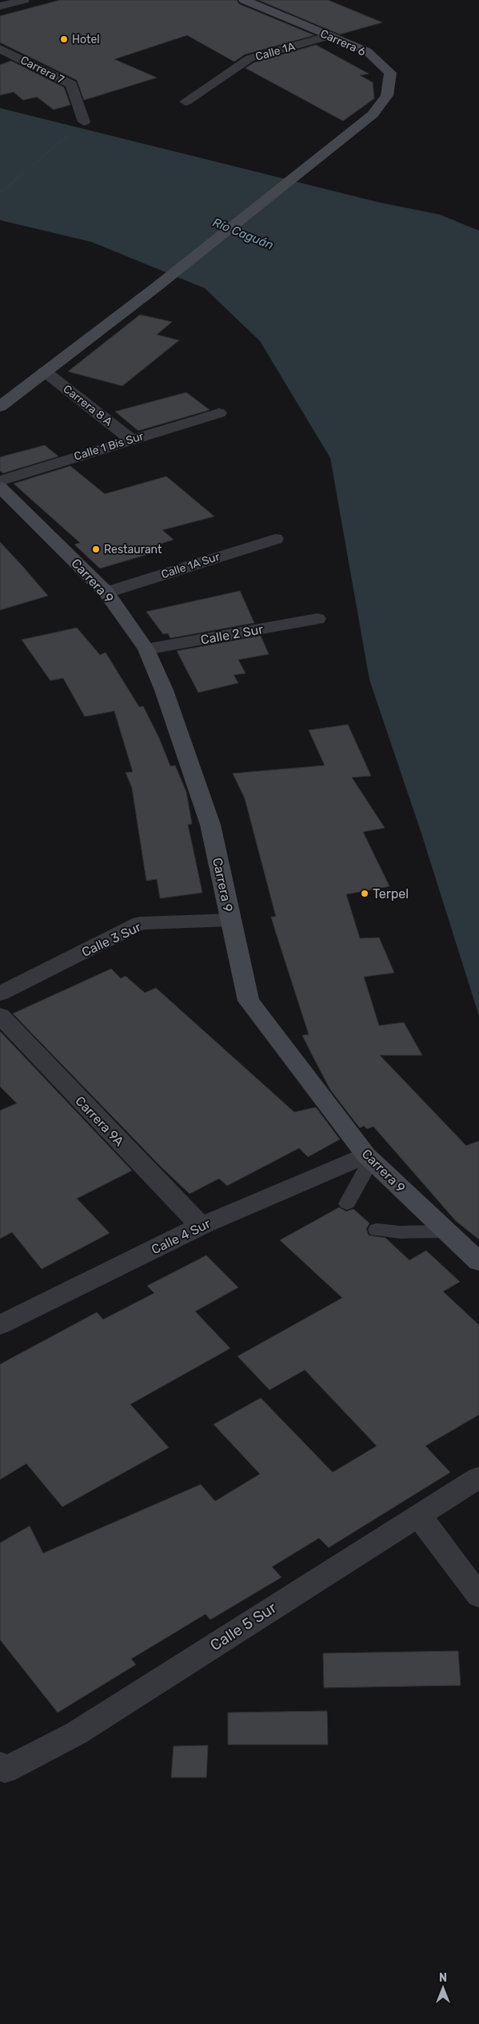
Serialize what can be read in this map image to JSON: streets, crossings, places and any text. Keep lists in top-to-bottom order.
{
  "streets": {
    "main road": ["Carrera 6", "Carrera 9"],
    "street": [
      "Calle 1A",
      "Carrera 7",
      "Carrera 8 A",
      "Calle 1 Bis Sur",
      "Calle 1A Sur",
      "Calle 2 Sur",
      "Calle 3 Sur",
      "Carrera 9A",
      "Calle 4 Sur",
      "Calle 5 Sur"
    ]
  },
  "crossings": [
    ["Carrera 6", "Calle 1A"],
    ["Carrera 6", "Carrera 8 A"],
    ["Carrera 8 A", "Calle 1 Bis Sur"],
    ["Calle 1A Sur", "Carrera 9"],
    ["Carrera 9", "Calle 2 Sur"],
    ["Carrera 9", "Calle 3 Sur"],
    ["Carrera 9", "Calle 4 Sur"],
    ["Carrera 9A", "Calle 4 Sur"]
  ],
  "water": ["Río Caguán"],
  "places": ["Hotel", "Restaurant", "Terpel"],
  "north": "top"
}
